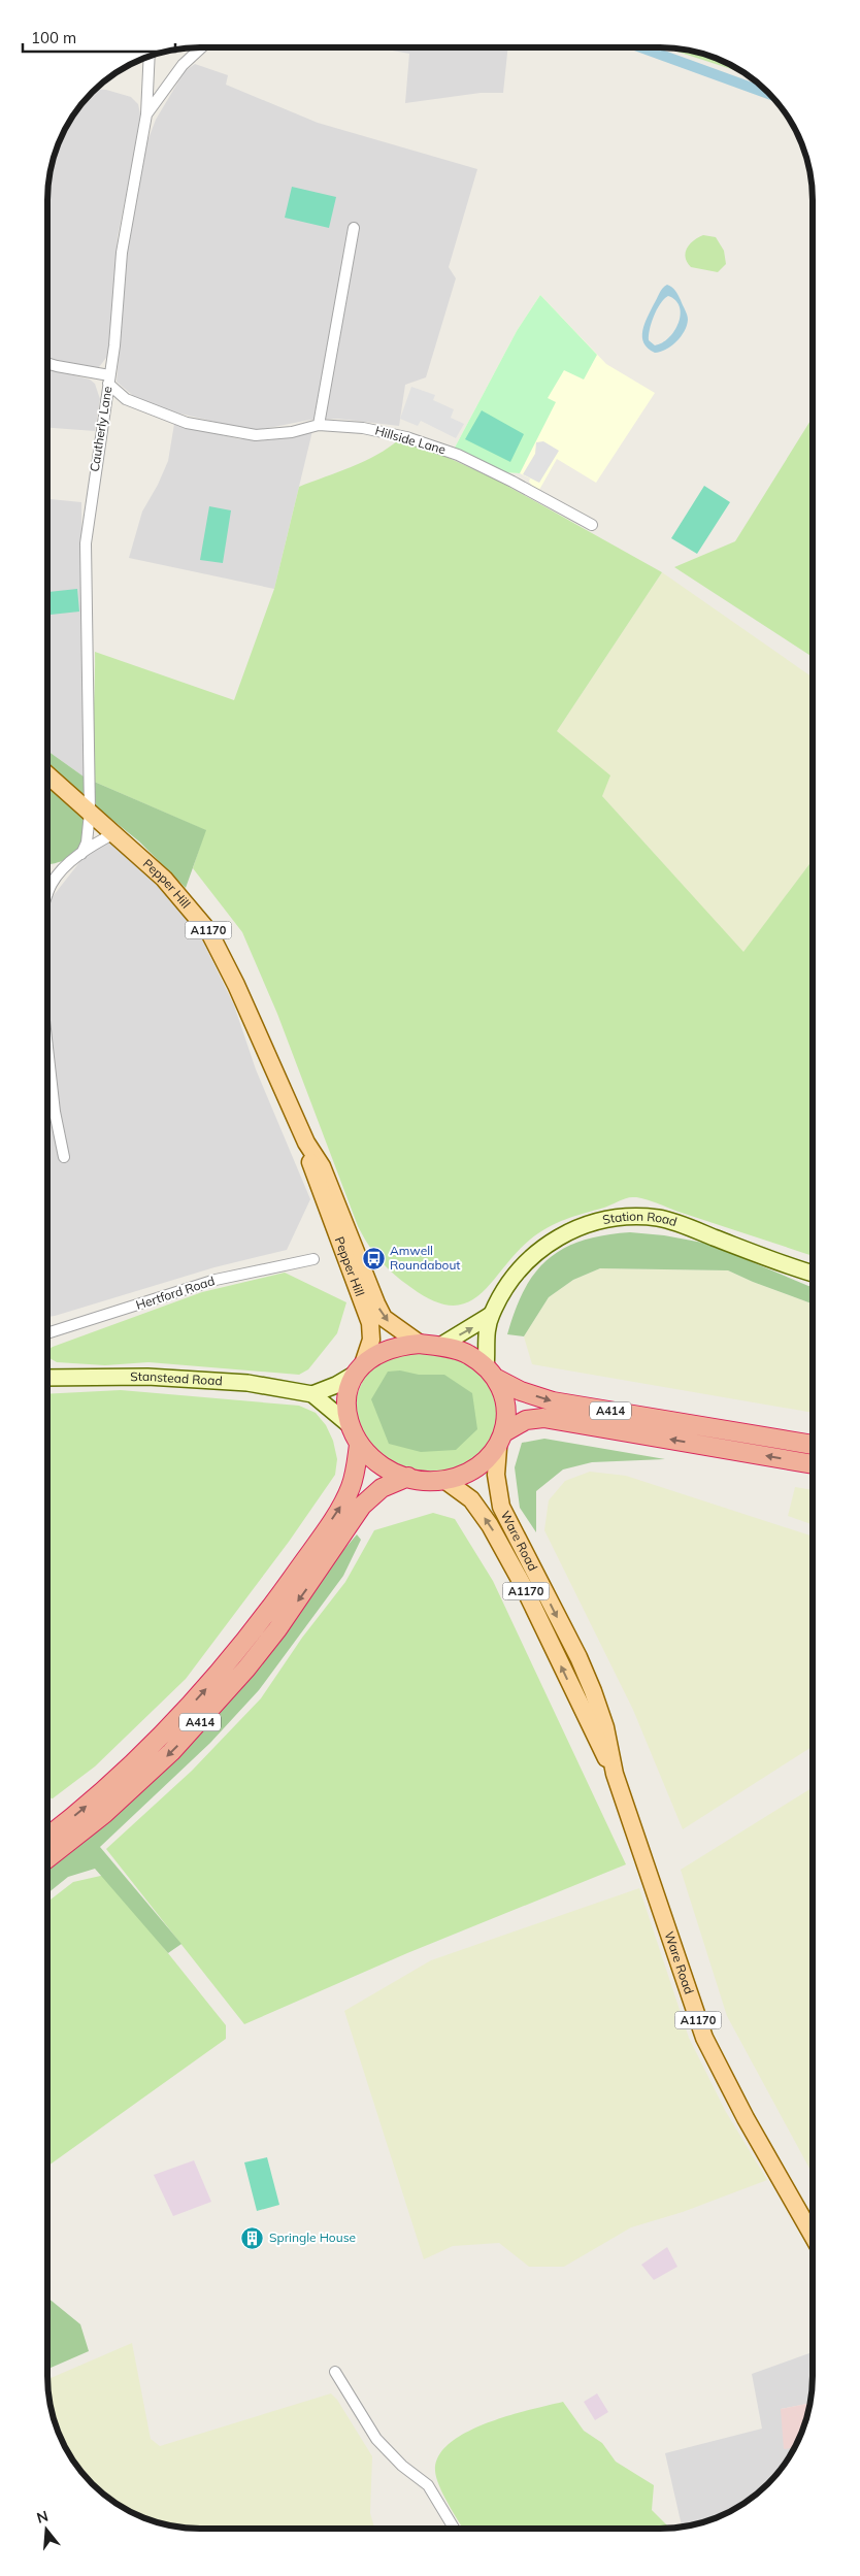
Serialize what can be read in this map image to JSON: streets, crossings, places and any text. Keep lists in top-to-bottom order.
{
  "streets": {
    "highway": ["A414"],
    "main road": [
      "Pepper Hill",
      "A1170",
      "Station Road",
      "Stanstead Road",
      "Ware Road"
    ],
    "street": ["Cautherly Lane", "Hillside Lane", "Hertford Road"]
  },
  "crossings": [
    ["Cautherly Lane", "Hillside Lane"],
    ["Cautherly Lane", "Pepper Hill"],
    ["Pepper Hill", "Station Road"],
    ["Pepper Hill", "Stanstead Road"],
    ["Pepper Hill", "A414"],
    ["Pepper Hill", "Ware Road"],
    ["Station Road", "Stanstead Road"],
    ["Station Road", "A414"],
    ["Station Road", "Ware Road"],
    ["Stanstead Road", "A414"],
    ["Stanstead Road", "Ware Road"],
    ["A414", "Ware Road"]
  ],
  "places": {
    "bus stop": ["Amwell Roundabout"],
    "building": ["Springle House"]
  },
  "scale_bar": "100 m",
  "north": "top"
}
